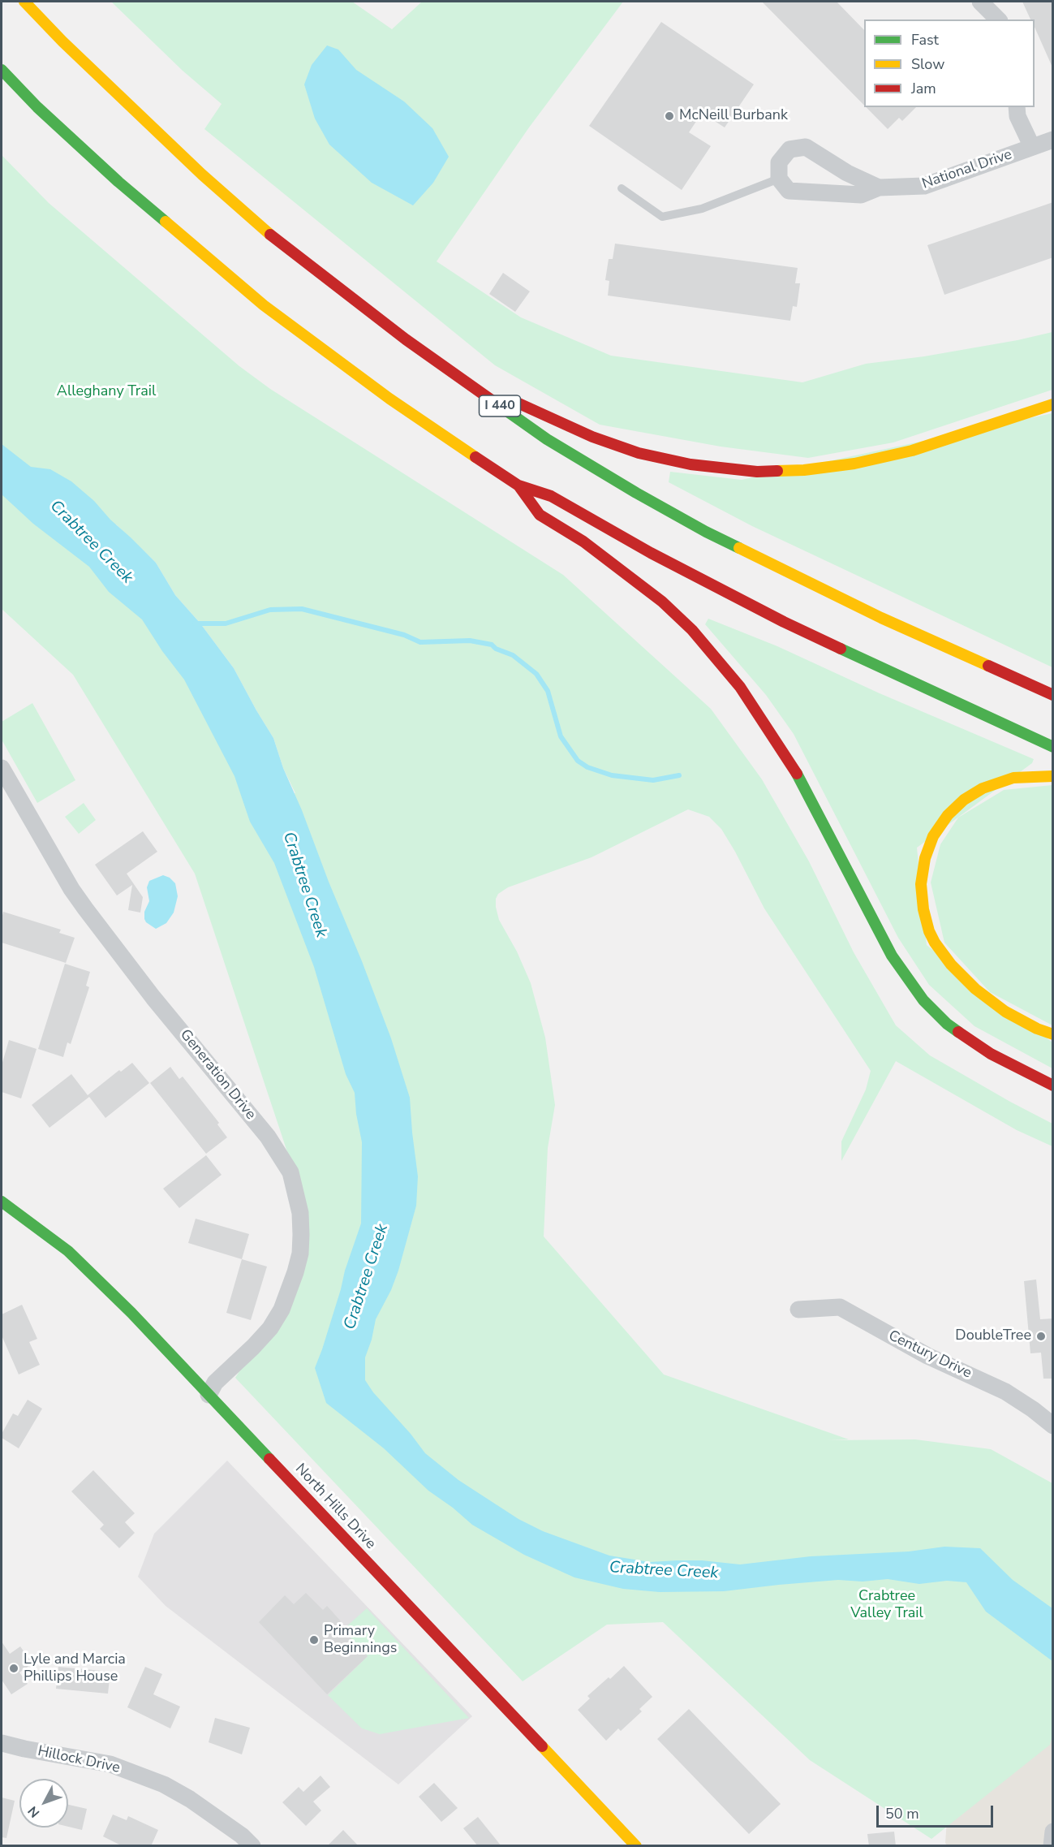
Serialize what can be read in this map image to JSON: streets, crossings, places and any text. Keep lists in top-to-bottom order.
{
  "streets": {
    "main road": ["I 440", "North Hills Drive"],
    "street": [
      "National Drive",
      "Generation Drive",
      "Century Drive",
      "Hillock Drive"
    ]
  },
  "crossings": [
    ["Generation Drive", "North Hills Drive"]
  ],
  "water": ["Crabtree Creek"],
  "parks": ["Alleghany Trail", "Crabtree Valley Trail"],
  "places": [
    "McNeill Burbank",
    "DoubleTree",
    "Primary Beginnings",
    "Lyle and Marcia Phillips House"
  ],
  "legend": ["Fast", "Slow", "Jam"],
  "scale_bar": "50 m",
  "north": "bottom left"
}
